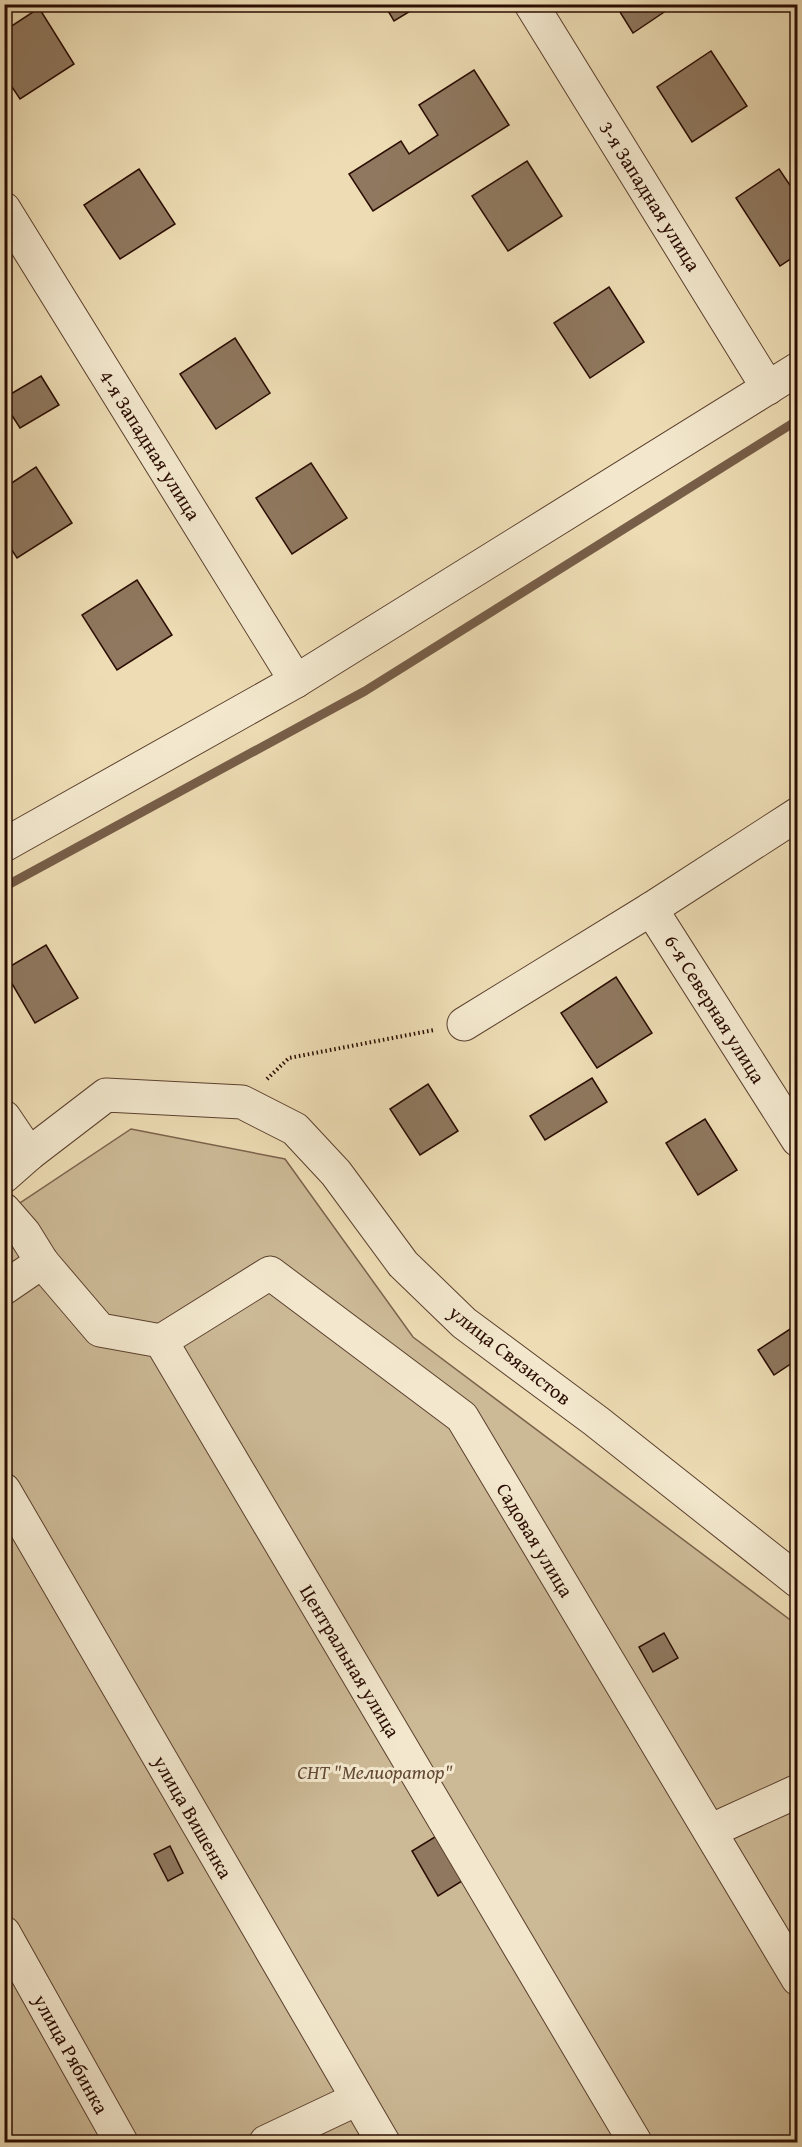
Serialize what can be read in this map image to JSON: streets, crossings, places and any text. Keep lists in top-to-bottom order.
{
  "streets": {
    "street": [
      "3-я Западная улица",
      "4-я Западная улица",
      "6-я Северная улица",
      "улица Связистов",
      "Садовая улица",
      "Центральная улица",
      "улица Вишенка",
      "улица Рябинка"
    ]
  },
  "crossings": [
    ["Садовая улица", "Центральная улица"]
  ],
  "parks": ["СНТ \"Мелиоратор\""]
}
